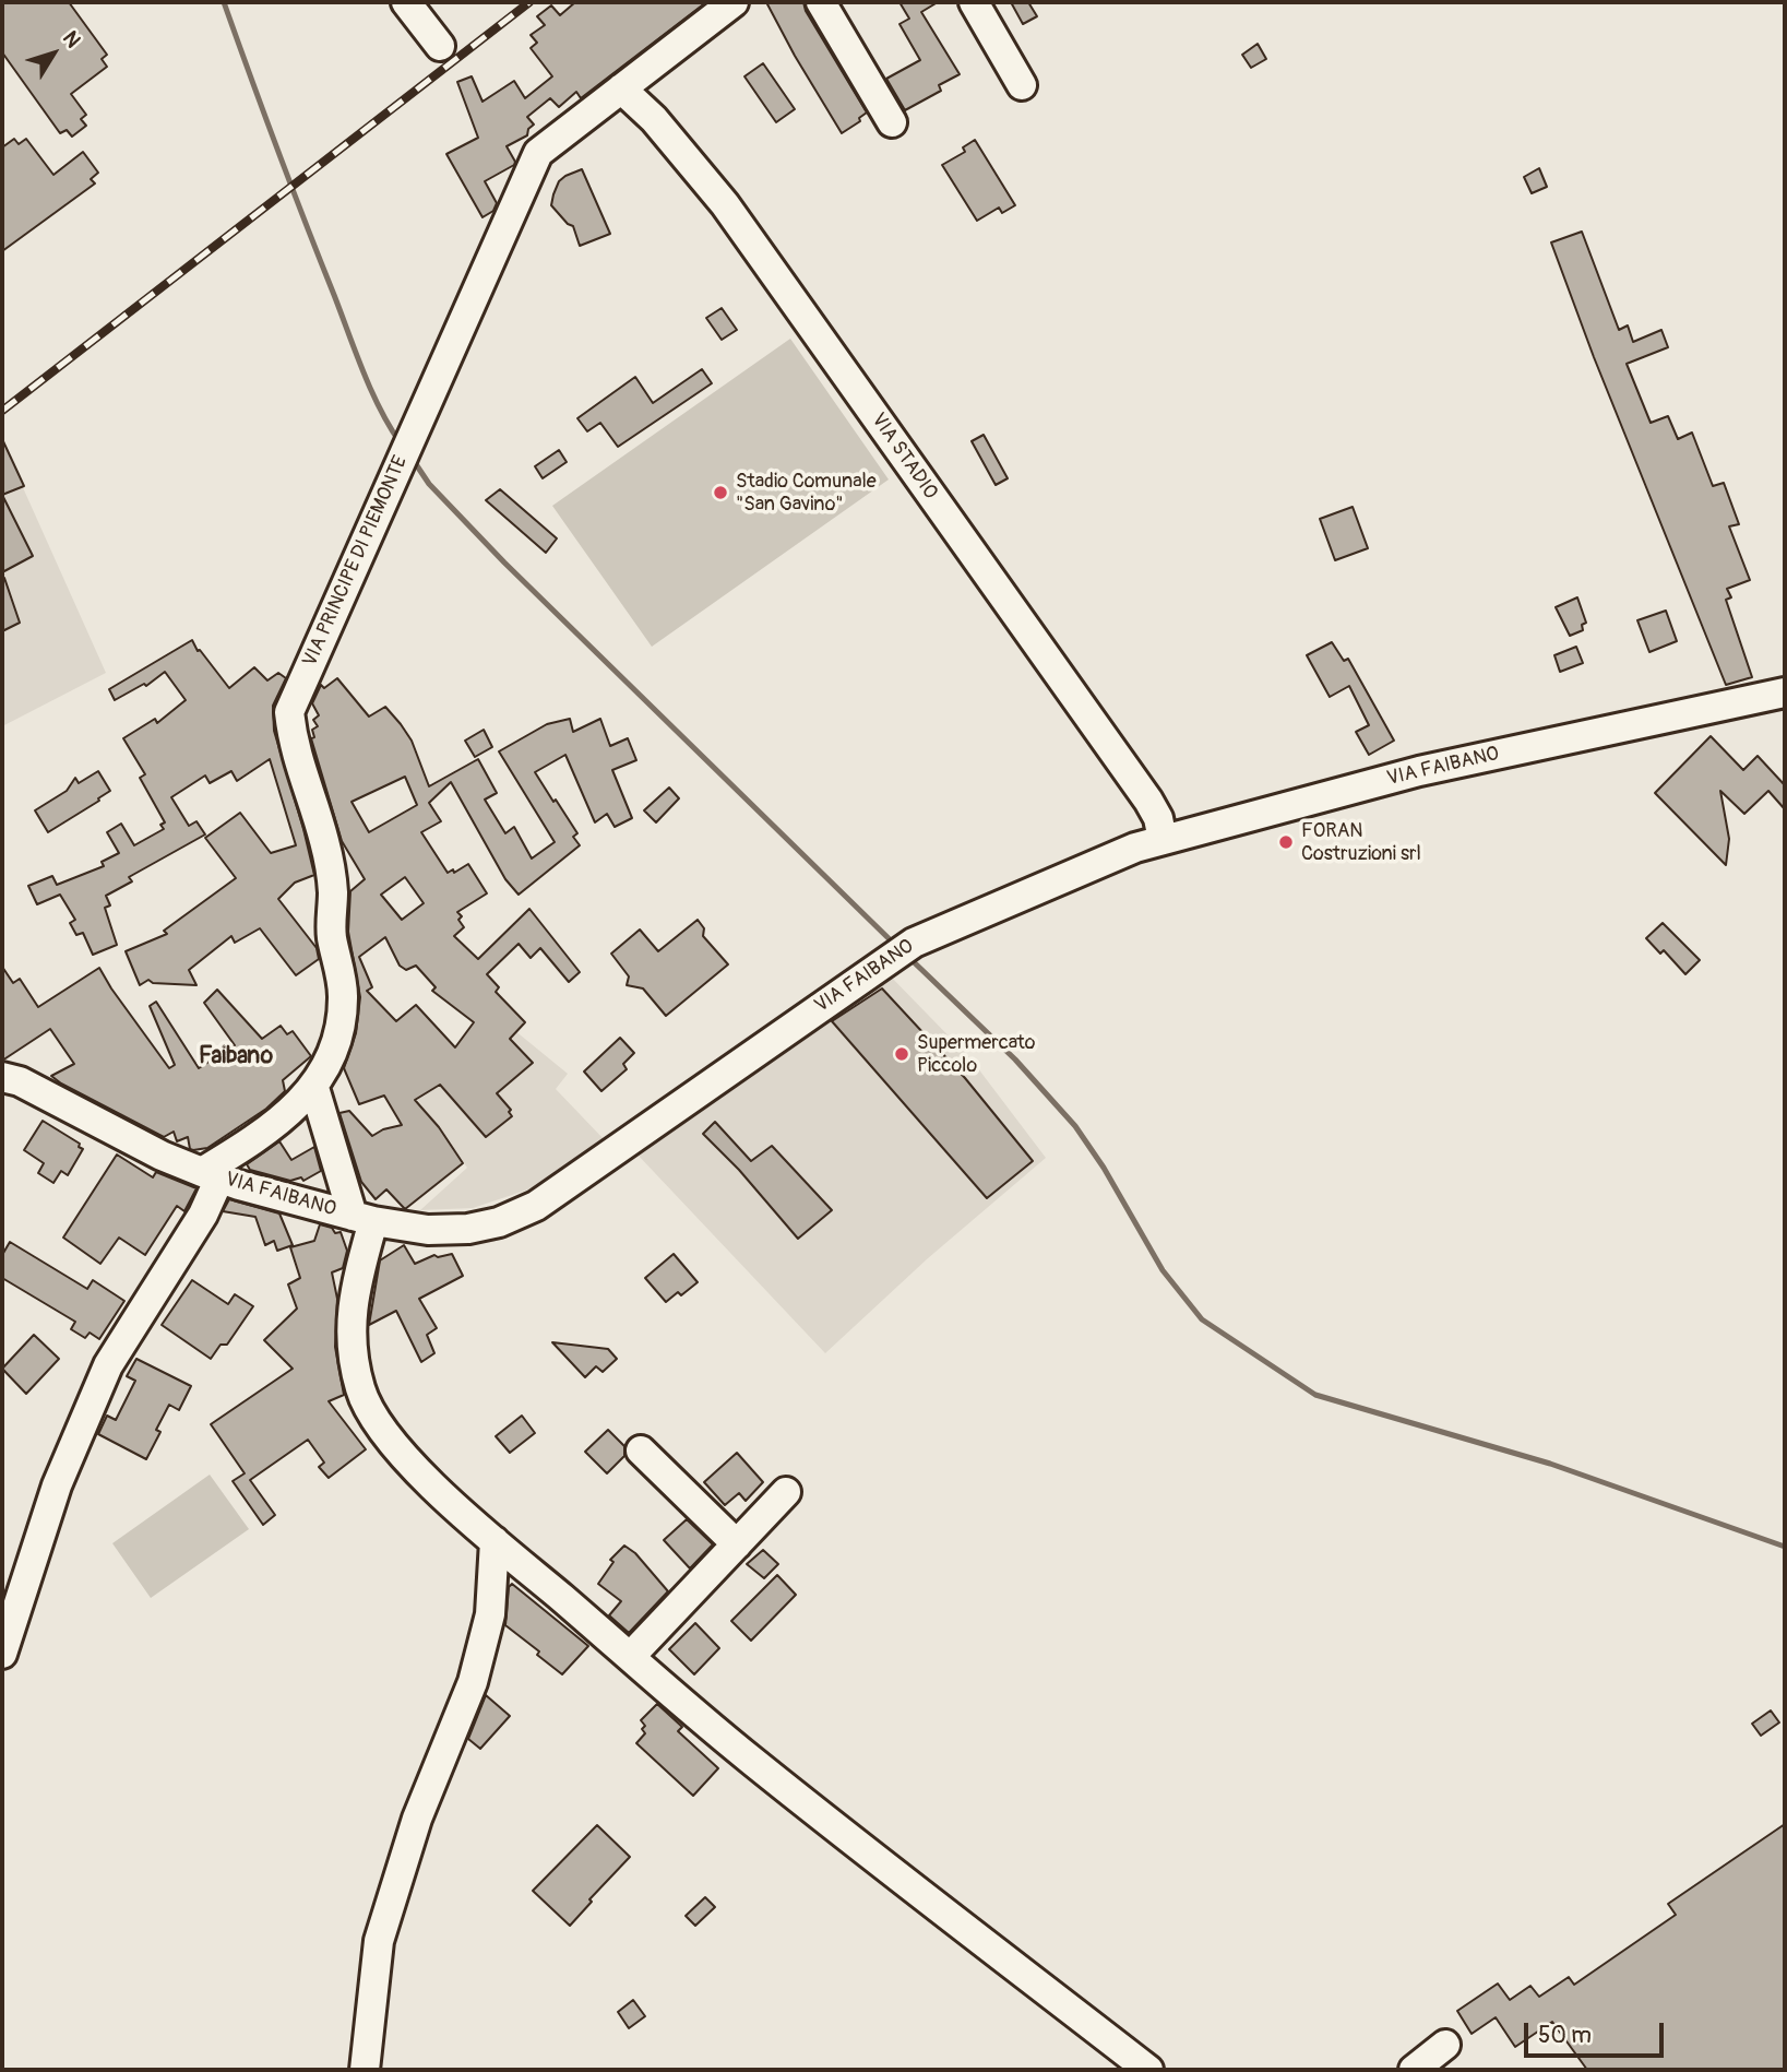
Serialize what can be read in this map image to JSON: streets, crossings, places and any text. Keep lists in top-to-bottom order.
{
  "streets": {
    "street": ["VIA STADIO", "VIA PRINCIPE DI PIEMONTE", "VIA FAIBANO"]
  },
  "crossings": [
    ["VIA STADIO", "VIA PRINCIPE DI PIEMONTE"],
    ["VIA STADIO", "VIA FAIBANO"],
    ["VIA PRINCIPE DI PIEMONTE", "VIA FAIBANO"]
  ],
  "districts": ["Faibano"],
  "places": ["Stadio Comunale \"San Gavino\"", "FORAN Costruzioni srl", "Supermercato Piccolo"],
  "scale_bar": "50 m",
  "north": "top right"
}
